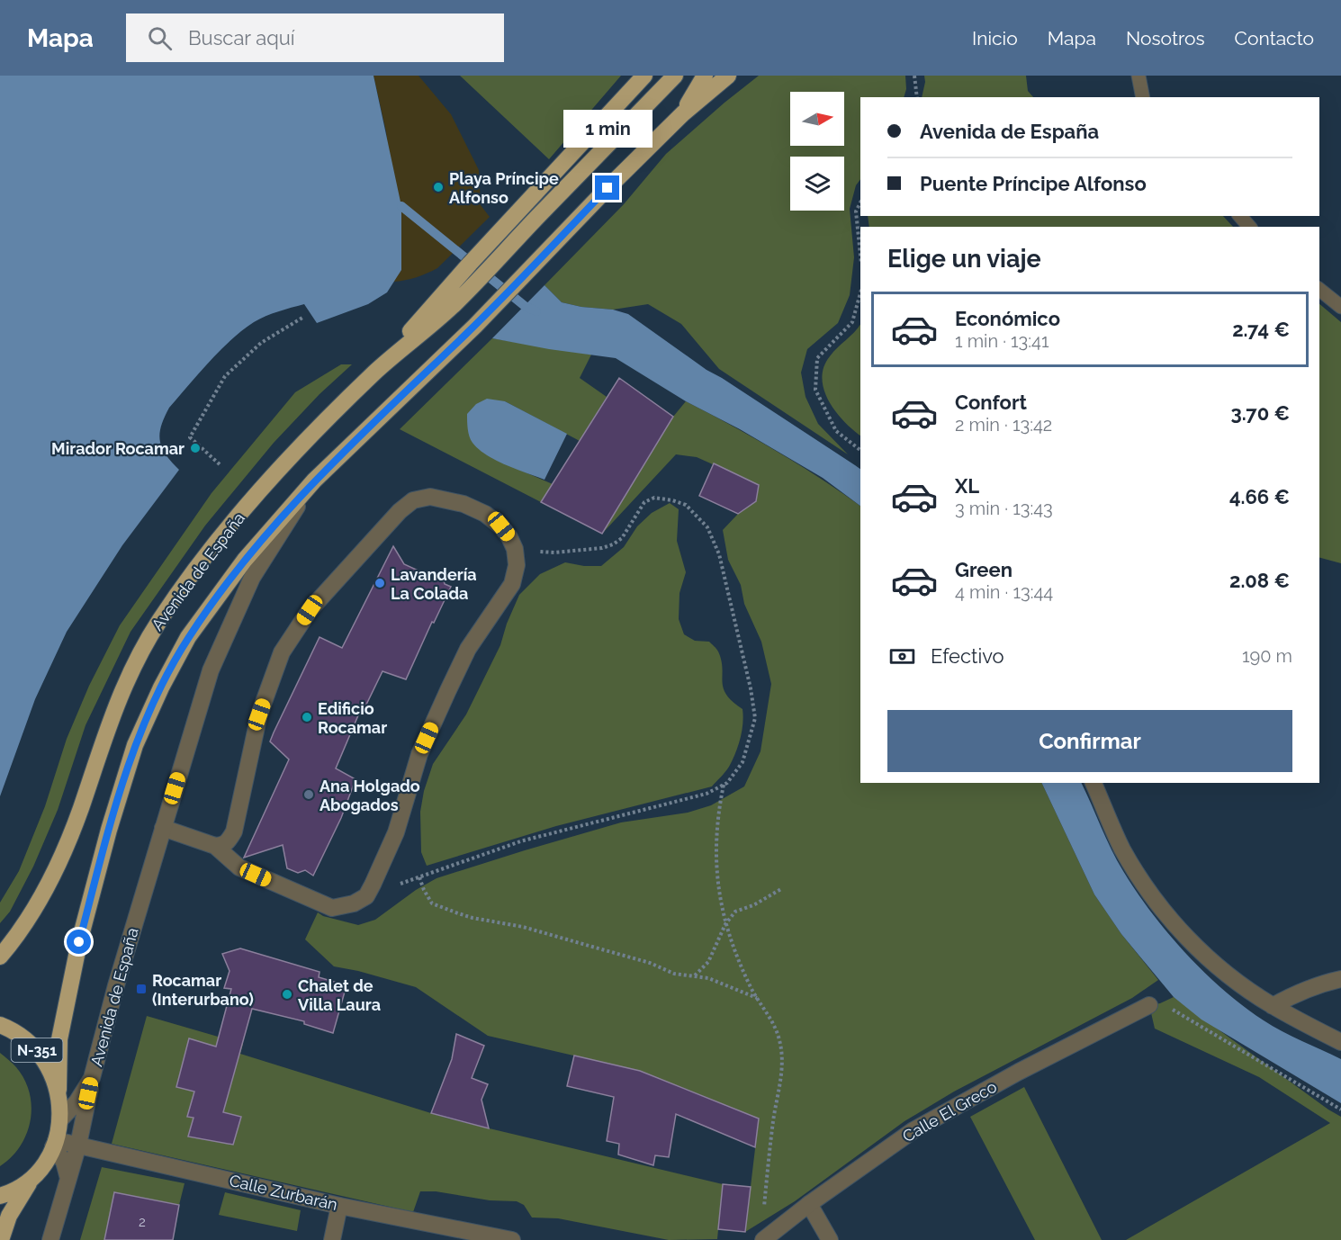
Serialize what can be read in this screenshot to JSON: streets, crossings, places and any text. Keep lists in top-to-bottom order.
{
  "streets": {
    "highway": ["Avenida de España", "N-351"],
    "street": ["Calle El Greco", "Calle Zurbarán"]
  },
  "crossings": [
    ["Avenida de España", "N-351"],
    ["N-351", "Calle Zurbarán"]
  ],
  "places": {
    "other": [
      "Playa Príncipe Alfonso",
      "Mirador Rocamar",
      "Lavandería La Colada",
      "Edificio Rocamar",
      "Ana Holgado Abogados",
      "Chalet de Villa Laura"
    ],
    "transit": ["Rocamar (Interurbano)"]
  },
  "house_numbers": ["2"],
  "north": "right",
  "page": {
    "header": "Mapa",
    "search": "Buscar aquí",
    "nav": [
      "Inicio",
      "Mapa",
      "Nosotros",
      "Contacto"
    ],
    "banner": ["Avenida de España", "Puente Príncipe Alfonso"],
    "bubble": "1 min",
    "heading": "Elige un viaje",
    "list": [
      {
        "name": "Económico",
        "note": "1 min · 13:41",
        "value": "2.74 €"
      },
      {
        "name": "Confort",
        "note": "2 min · 13:42",
        "value": "3.70 €"
      },
      {
        "name": "XL",
        "note": "3 min · 13:43",
        "value": "4.66 €"
      },
      {
        "name": "Green",
        "note": "4 min · 13:44",
        "value": "2.08 €"
      }
    ],
    "pay": ["Efectivo", "190 m"],
    "buttons": "Confirmar"
  }
}
